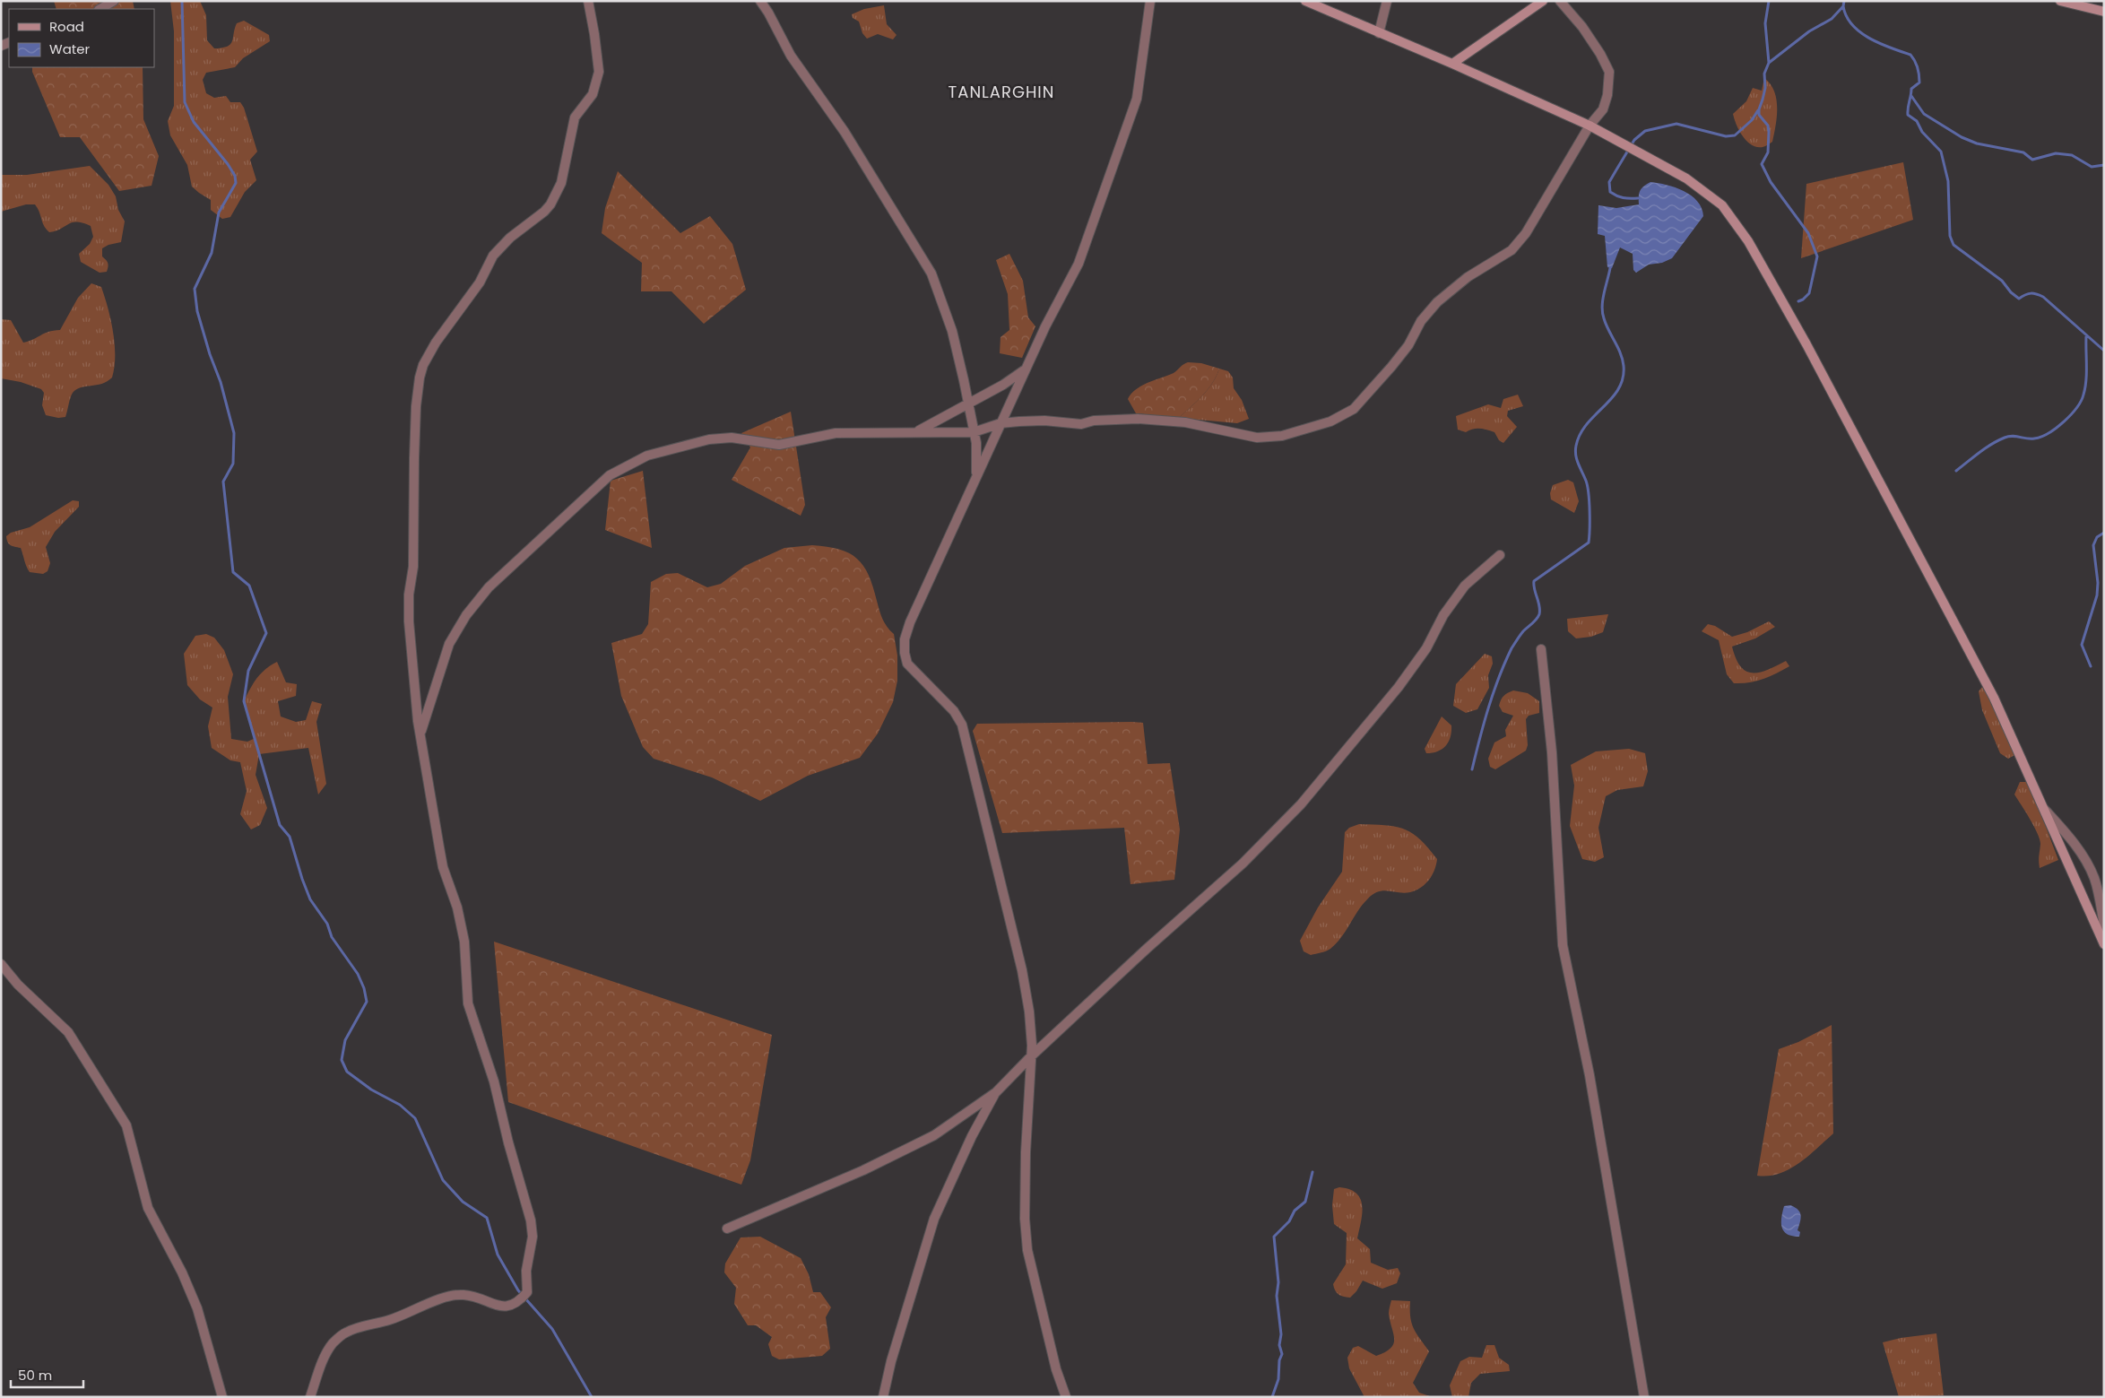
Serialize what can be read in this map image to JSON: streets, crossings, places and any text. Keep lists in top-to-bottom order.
{
  "districts": ["TANLARGHIN"],
  "legend": ["Road", "Water"],
  "scale_bar": "50 m"
}
